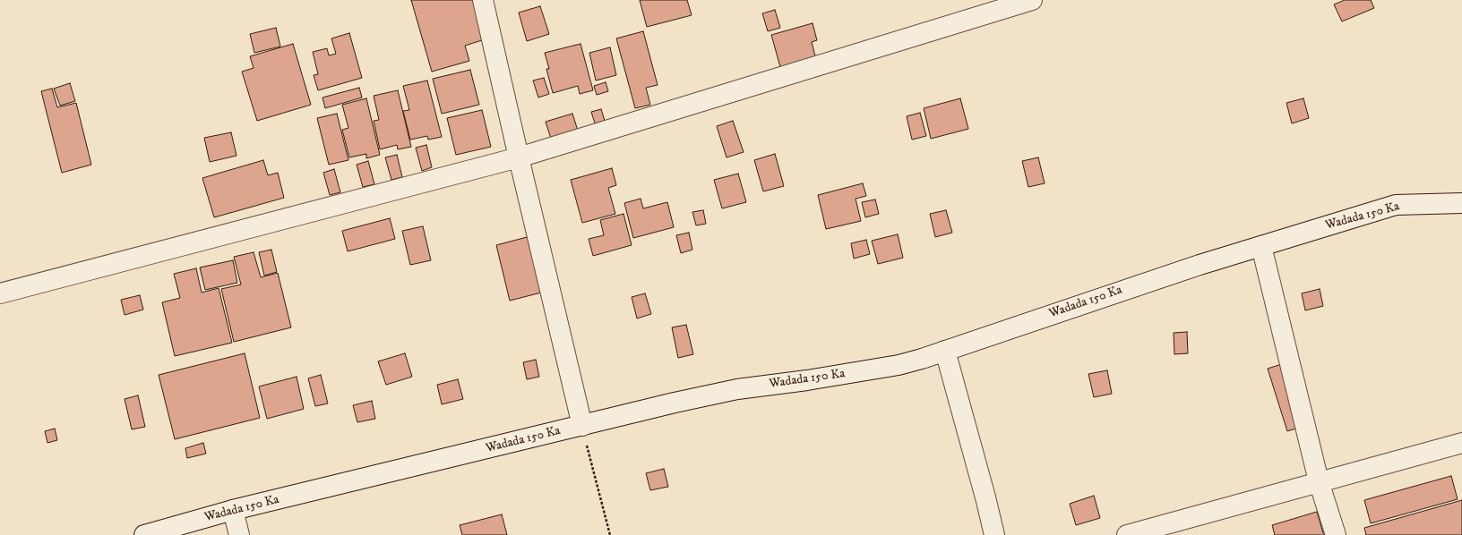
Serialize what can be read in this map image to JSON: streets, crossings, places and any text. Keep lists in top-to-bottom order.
{
  "streets": {
    "street": ["Wadada 150 Ka"]
  }
}
